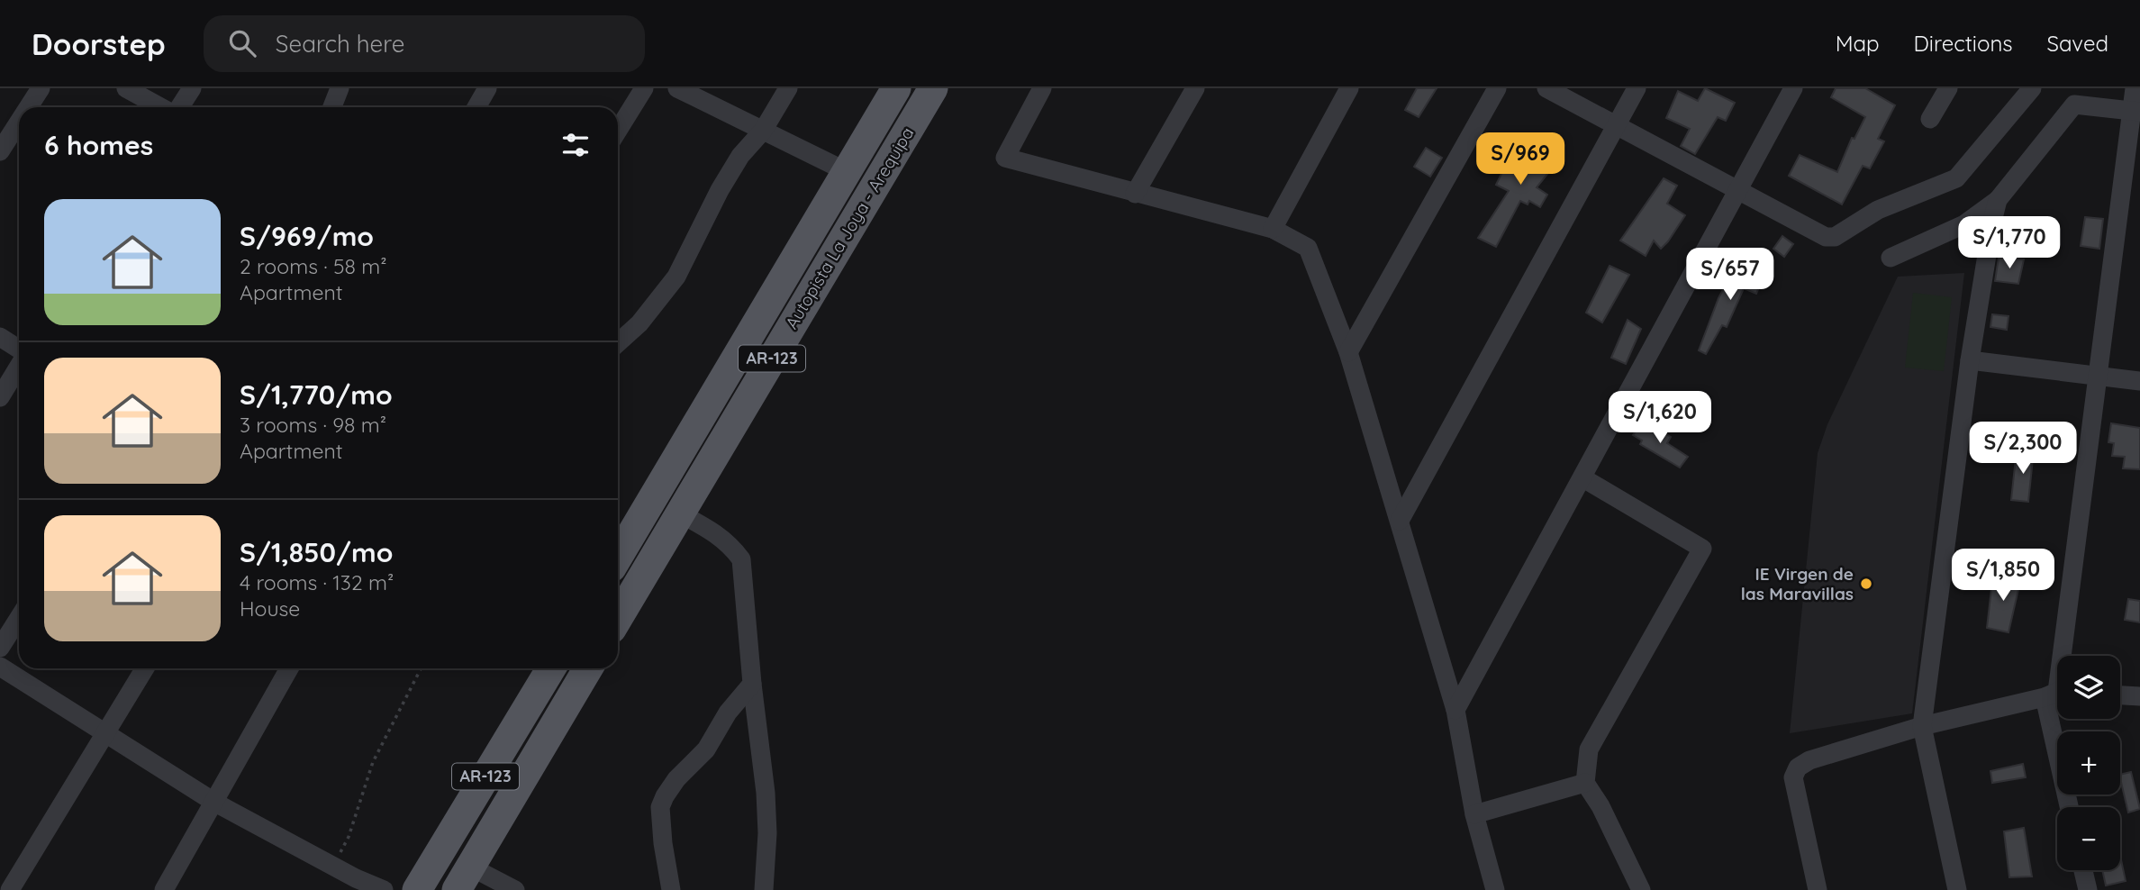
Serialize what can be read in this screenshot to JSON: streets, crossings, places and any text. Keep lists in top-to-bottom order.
{
  "streets": {
    "main road": ["Autopista La Joya - Arequipa", "AR-123"]
  },
  "places": ["IE Virgen de las Maravillas"],
  "page": {
    "header": "Doorstep",
    "search": "Search here",
    "nav": ["Map", "Directions", "Saved"],
    "heading": "6 homes",
    "price": [
      "S/969",
      "S/1,770",
      "S/657",
      "S/1,620",
      "S/2,300",
      "S/1,850"
    ],
    "list": [
      {
        "name": "S/969/mo",
        "note": "2 rooms · 58 m² · Apartment"
      },
      {
        "name": "S/1,770/mo",
        "note": "3 rooms · 98 m² · Apartment"
      },
      {
        "name": "S/1,850/mo",
        "note": "4 rooms · 132 m² · House"
      }
    ],
    "map_buttons": ["+", "−"]
  }
}
